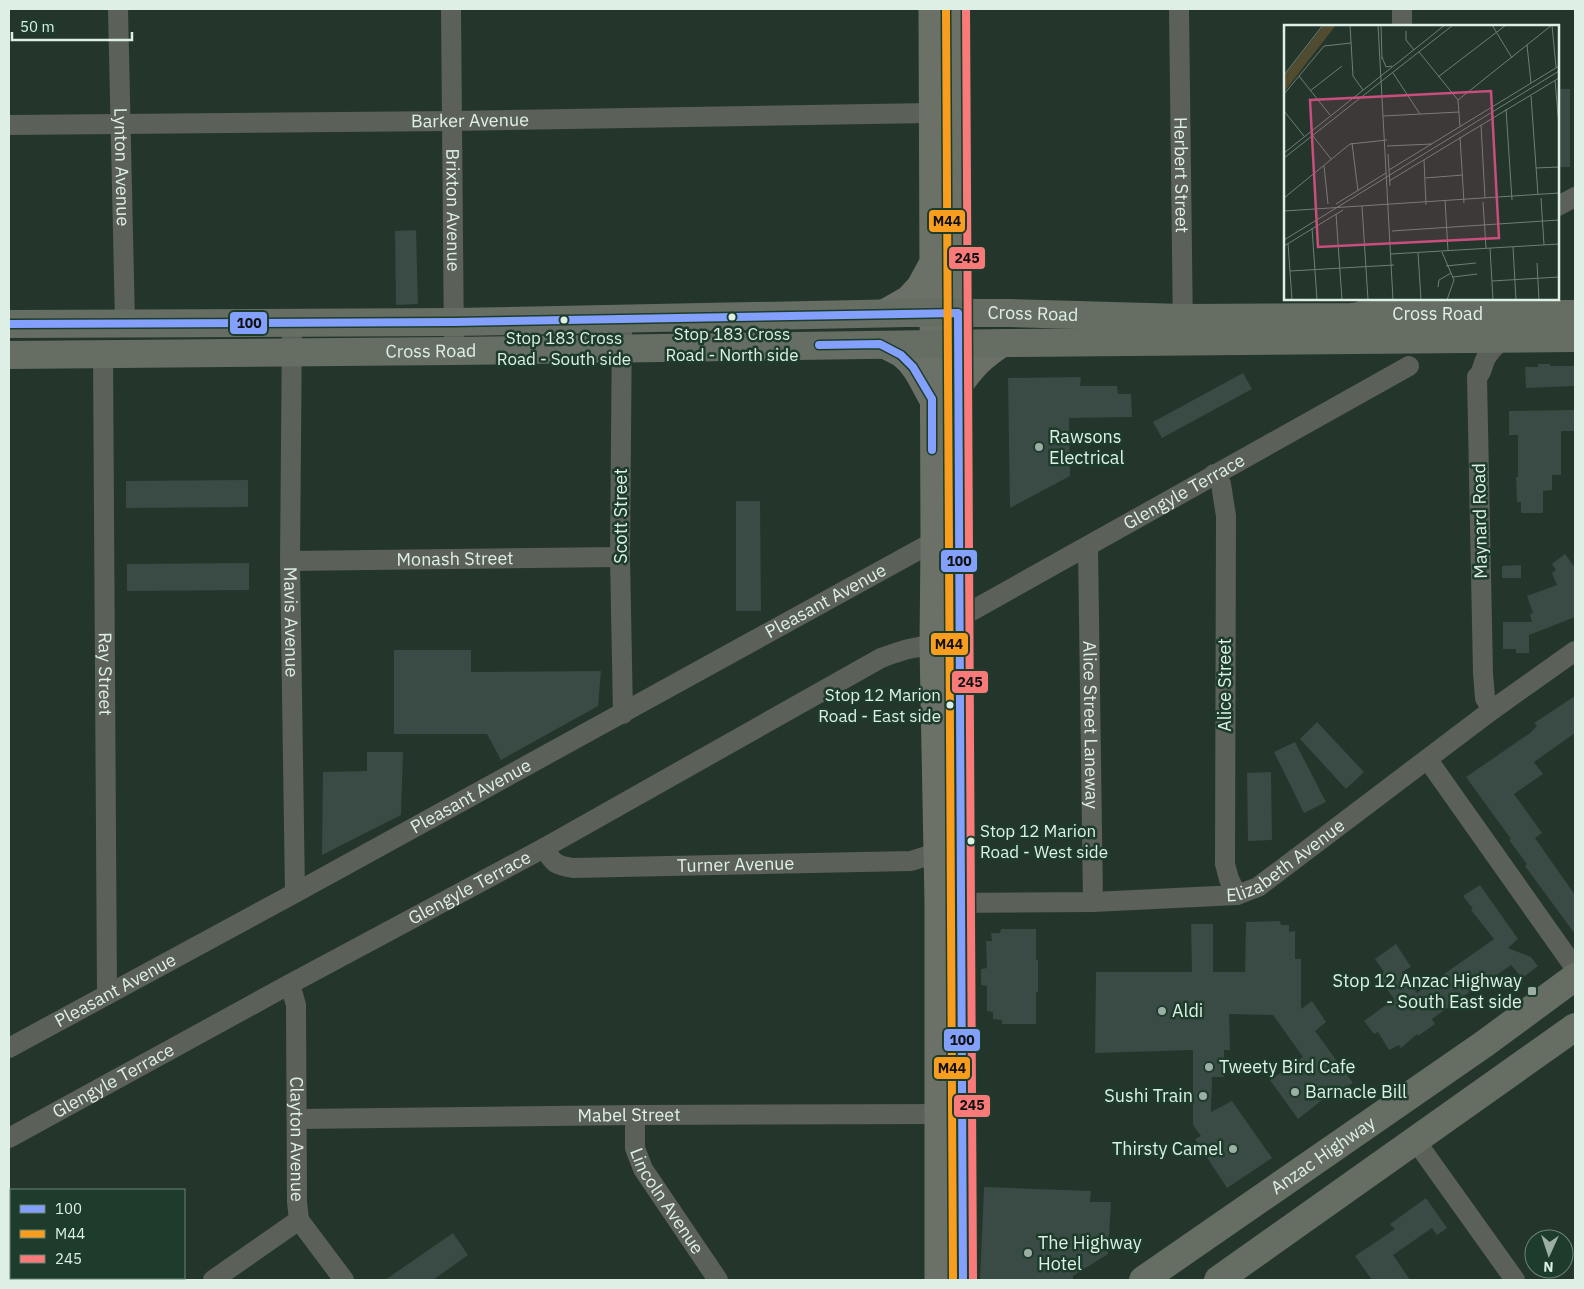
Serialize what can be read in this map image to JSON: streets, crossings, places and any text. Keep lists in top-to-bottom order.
{
  "streets": {
    "highway": ["Cross Road", "Anzac Highway"],
    "street": [
      "Barker Avenue",
      "Lynton Avenue",
      "Herbert Street",
      "Brixton Avenue",
      "Glengyle Terrace",
      "Scott Street",
      "Maynard Road",
      "Monash Street",
      "Pleasant Avenue",
      "Mavis Avenue",
      "Ray Street",
      "Alice Street",
      "Alice Street Laneway",
      "Elizabeth Avenue",
      "Turner Avenue",
      "Mabel Street",
      "Clayton Avenue",
      "Lincoln Avenue"
    ]
  },
  "crossings": [
    ["Barker Avenue", "Lynton Avenue"],
    ["Barker Avenue", "Brixton Avenue"],
    ["Lynton Avenue", "Cross Road"],
    ["Herbert Street", "Cross Road"],
    ["Brixton Avenue", "Cross Road"],
    ["Cross Road", "Scott Street"],
    ["Cross Road", "Maynard Road"],
    ["Cross Road", "Mavis Avenue"],
    ["Cross Road", "Ray Street"],
    ["Glengyle Terrace", "Alice Street"],
    ["Glengyle Terrace", "Alice Street Laneway"],
    ["Glengyle Terrace", "Turner Avenue"],
    ["Glengyle Terrace", "Clayton Avenue"],
    ["Scott Street", "Monash Street"],
    ["Scott Street", "Pleasant Avenue"],
    ["Maynard Road", "Elizabeth Avenue"],
    ["Monash Street", "Mavis Avenue"],
    ["Pleasant Avenue", "Mavis Avenue"],
    ["Pleasant Avenue", "Ray Street"],
    ["Alice Street", "Elizabeth Avenue"],
    ["Alice Street Laneway", "Elizabeth Avenue"],
    ["Mabel Street", "Clayton Avenue"],
    ["Mabel Street", "Lincoln Avenue"]
  ],
  "places": {
    "other": [
      "Stop 183 Cross Road - North side",
      "Stop 183 Cross Road - South side",
      "Rawsons Electrical",
      "Stop 12 Marion Road - East side",
      "Stop 12 Marion Road - West side",
      "Aldi",
      "Tweety Bird Cafe",
      "Barnacle Bill",
      "Sushi Train",
      "Thirsty Camel",
      "The Highway Hotel"
    ],
    "transit": ["Stop 12 Anzac Highway - South East side"]
  },
  "lines": ["transit line M44", "transit line 245", "transit line 100"],
  "legend": ["100", "M44", "245"],
  "scale_bar": "50 m",
  "north": "bottom"
}
